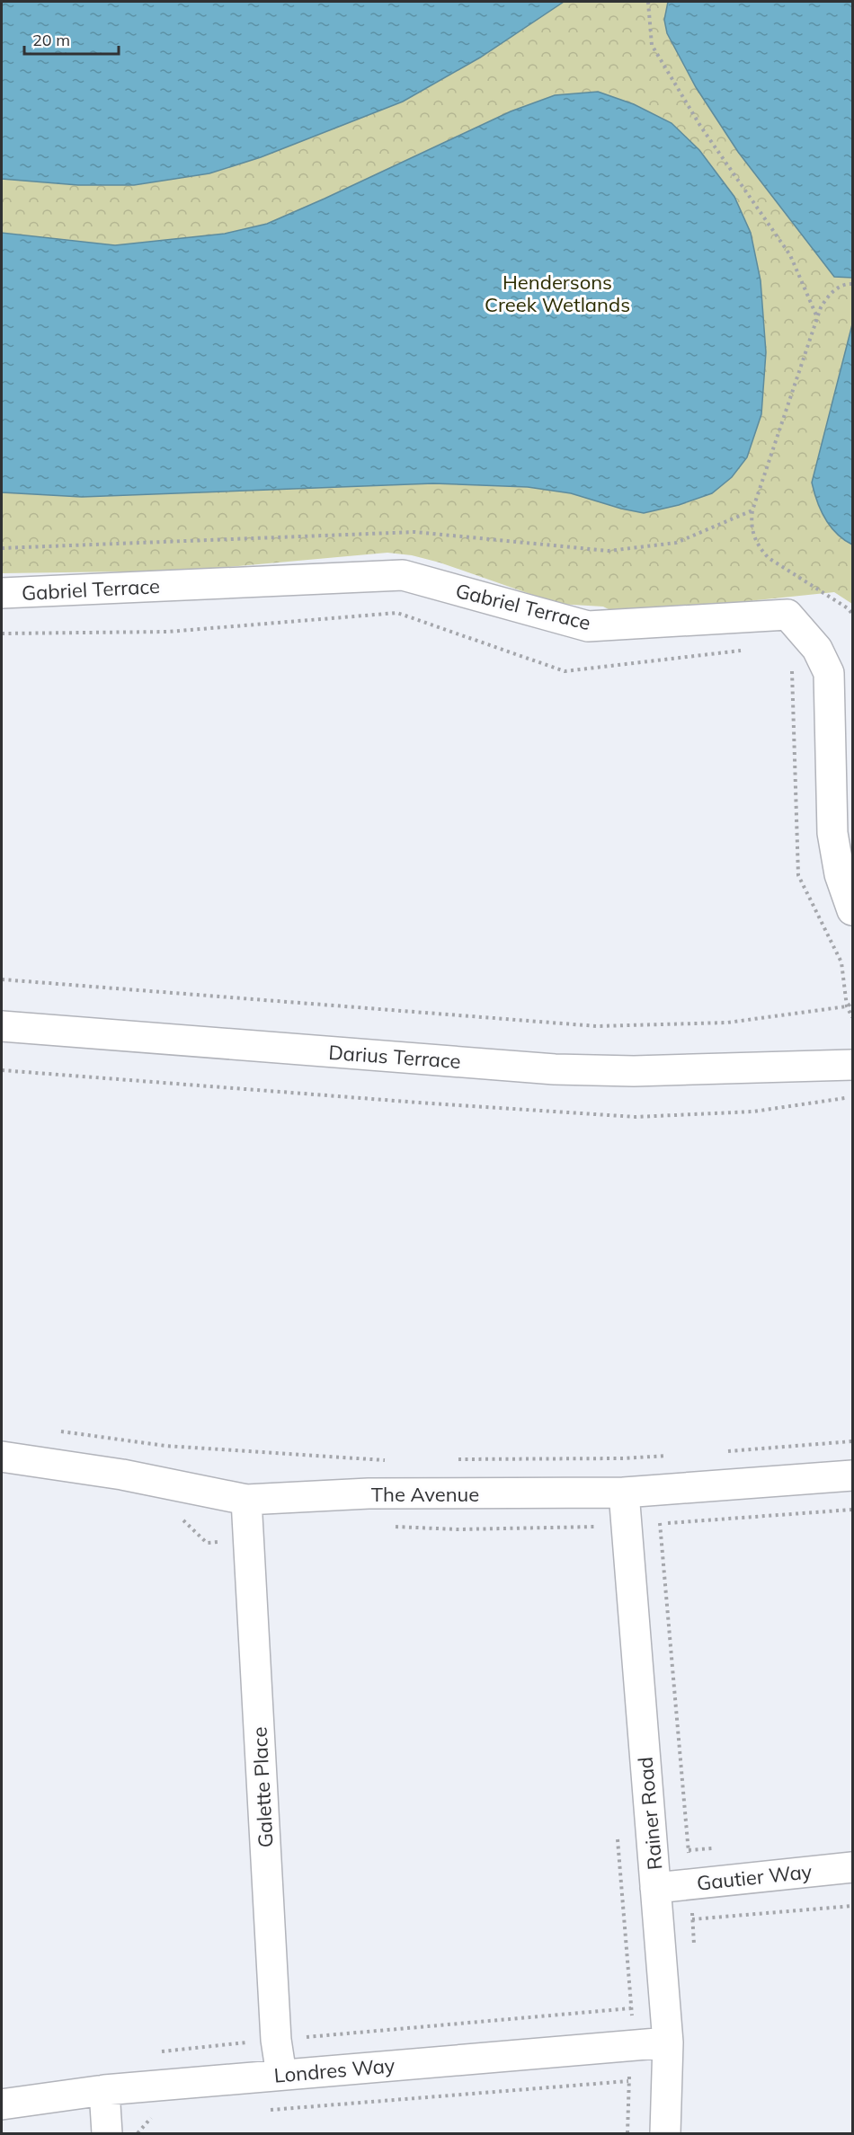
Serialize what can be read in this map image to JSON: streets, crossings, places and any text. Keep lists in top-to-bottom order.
{
  "streets": {
    "street": [
      "Gabriel Terrace",
      "Darius Terrace",
      "The Avenue",
      "Galette Place",
      "Rainer Road",
      "Gautier Way",
      "Londres Way"
    ]
  },
  "crossings": [
    ["The Avenue", "Galette Place"],
    ["The Avenue", "Rainer Road"],
    ["Galette Place", "Londres Way"],
    ["Rainer Road", "Gautier Way"],
    ["Rainer Road", "Londres Way"]
  ],
  "parks": ["Hendersons Creek Wetlands"],
  "scale_bar": "20 m"
}
